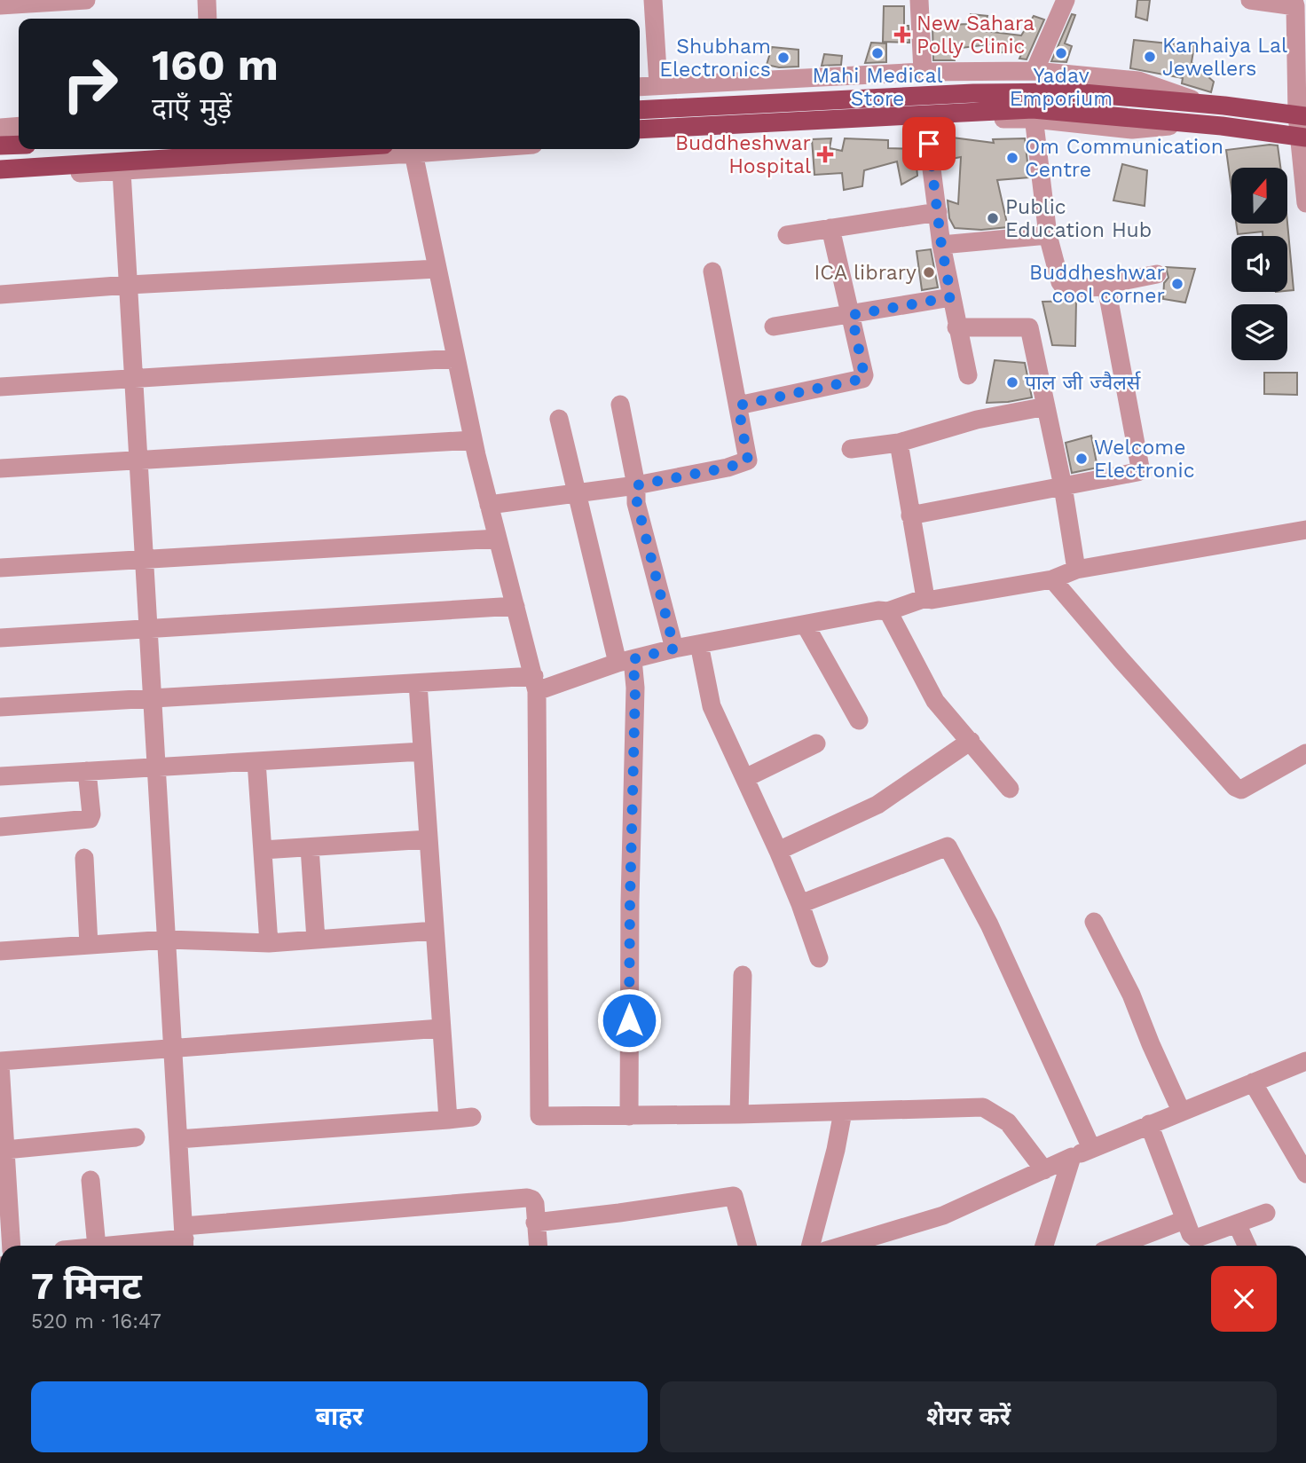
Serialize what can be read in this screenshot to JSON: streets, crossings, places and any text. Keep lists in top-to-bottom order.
{
  "places": {
    "health": ["New Sahara Polly Clinic", "Buddheshwar Hospital"],
    "other": [
      "Mahi Medical Store",
      "Yadav Emporium",
      "Kanhaiya Lal Jewellers",
      "Shubham Electronics",
      "Om Communication Centre",
      "Public Education Hub",
      "ICA library",
      "Buddheshwar cool corner",
      "पाल जी ज्वैलर्स",
      "Welcome Electronic"
    ]
  },
  "north": "top",
  "page": {
    "turn": ["160 m", "दाएँ मुड़ें"],
    "heading": ["7 मिनट", "520 m · 16:47"],
    "buttons": ["बाहर", "शेयर करें"]
  }
}
